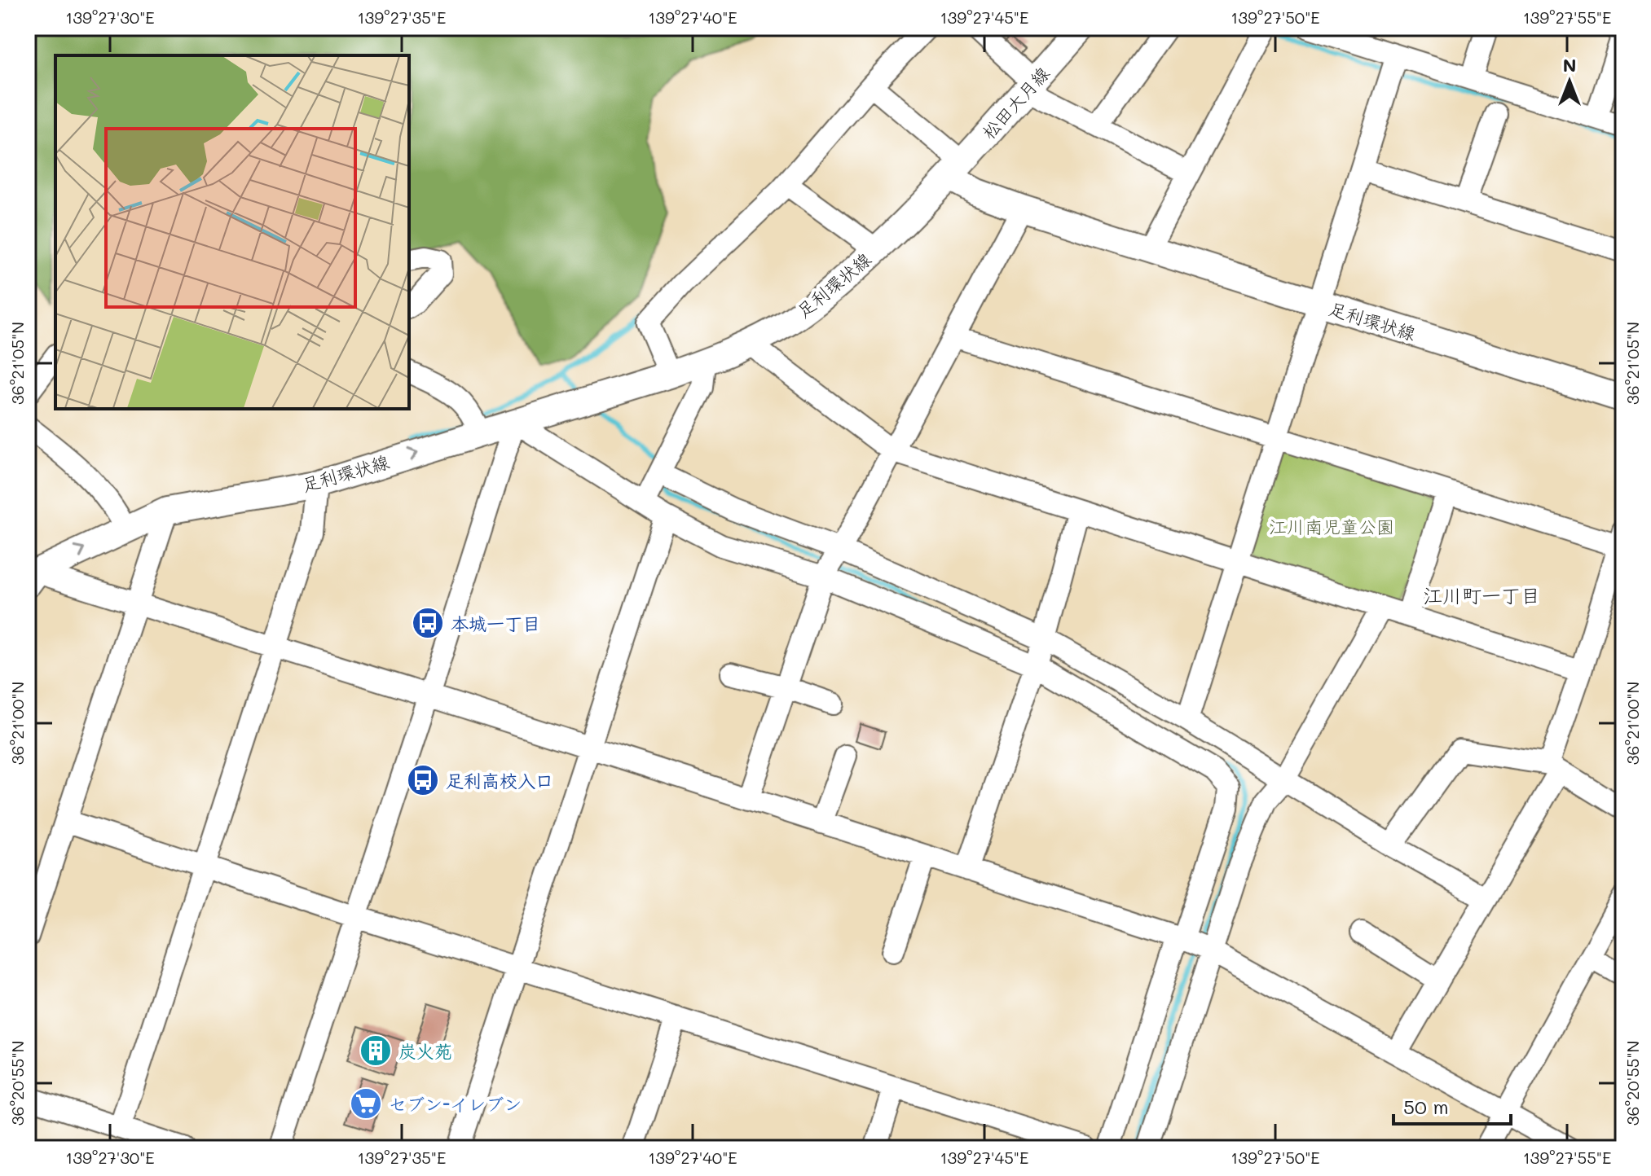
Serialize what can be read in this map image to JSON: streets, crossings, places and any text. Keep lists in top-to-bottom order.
{
  "streets": {
    "main road": ["松田大月線", "足利環状線"]
  },
  "crossings": [
    ["松田大月線", "足利環状線"]
  ],
  "districts": ["江川町一丁目"],
  "parks": ["江川南児童公園"],
  "places": {
    "bus stop": ["本城一丁目", "足利高校入口"],
    "building": ["炭火苑"],
    "supermarket": ["セブン-イレブン"]
  },
  "scale_bar": "50 m",
  "north": "top",
  "coordinates": [
    "139°27'30\"E",
    "139°27'35\"E",
    "139°27'40\"E",
    "139°27'45\"E",
    "139°27'50\"E",
    "139°27'55\"E",
    "36°21'05\"N",
    "36°21'00\"N",
    "36°20'55\"N"
  ]
}
